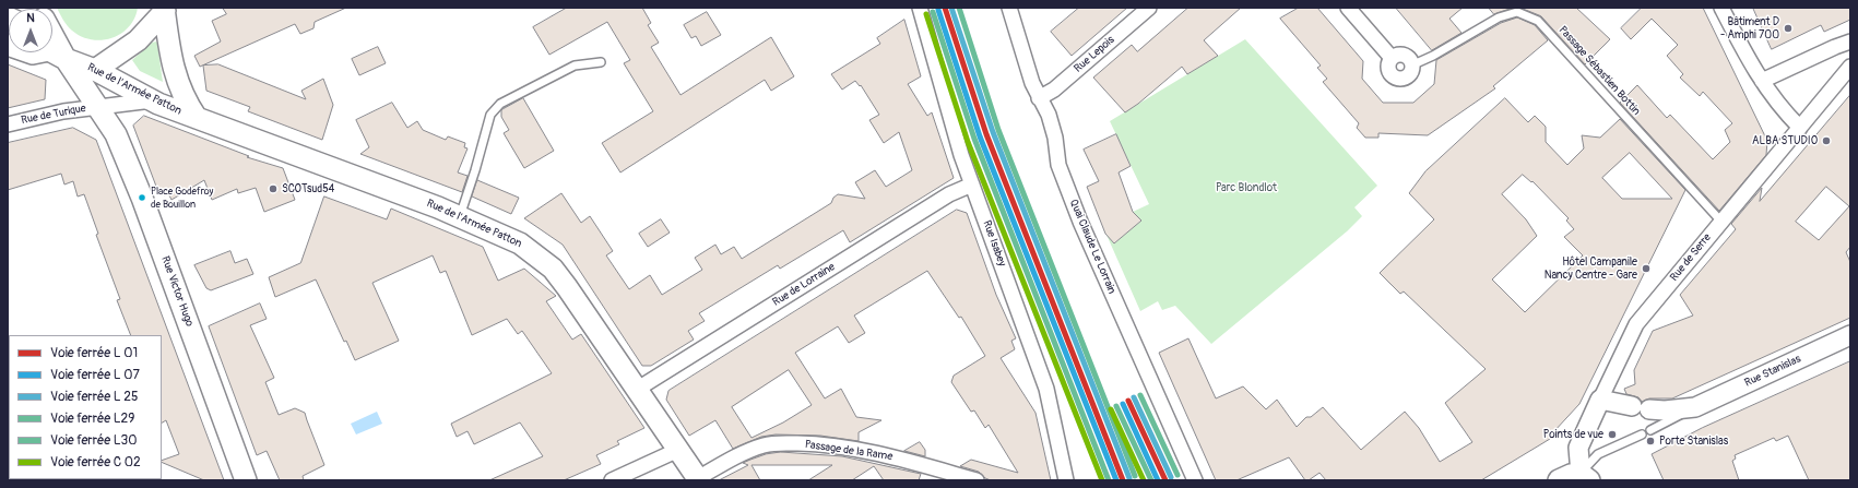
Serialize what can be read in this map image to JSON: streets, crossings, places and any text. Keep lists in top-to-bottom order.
{
  "streets": {
    "main road": ["Rue de l'Armée Patton", "Rue Victor Hugo"],
    "street": [
      "Rue Lepois",
      "Rue de Turique",
      "Rue Isabey",
      "Quai Claude Le Lorrain",
      "Rue de Serre",
      "Rue de Lorraine",
      "Rue Stanislas",
      "Passage de la Rame"
    ],
    "lane": ["Passage Sébastien Bottin"]
  },
  "crossings": [
    ["Rue Lepois", "Quai Claude Le Lorrain"],
    ["Passage Sébastien Bottin", "Rue de Serre"],
    ["Rue de l'Armée Patton", "Rue de Lorraine"],
    ["Rue de l'Armée Patton", "Rue Victor Hugo"],
    ["Rue de l'Armée Patton", "Passage de la Rame"],
    ["Rue de Turique", "Rue Victor Hugo"],
    ["Rue Isabey", "Rue de Lorraine"],
    ["Rue de Serre", "Rue Stanislas"]
  ],
  "parks": ["Parc Blondlot"],
  "places": [
    "Bâtiment D - Amphi 700",
    "ALBA STUDIO",
    "SCOTsud54",
    "Place Godefroy de Bouillon",
    "Hôtel Campanile Nancy Centre - Gare",
    "Points de vue",
    "Porte Stanislas"
  ],
  "lines": ["rail line L30", "rail line L29"],
  "legend": [
    "Voie ferrée L 01",
    "Voie ferrée L 07",
    "Voie ferrée L 25",
    "Voie ferrée L29",
    "Voie ferrée L30",
    "Voie ferrée C 02"
  ],
  "north": "top"
}
